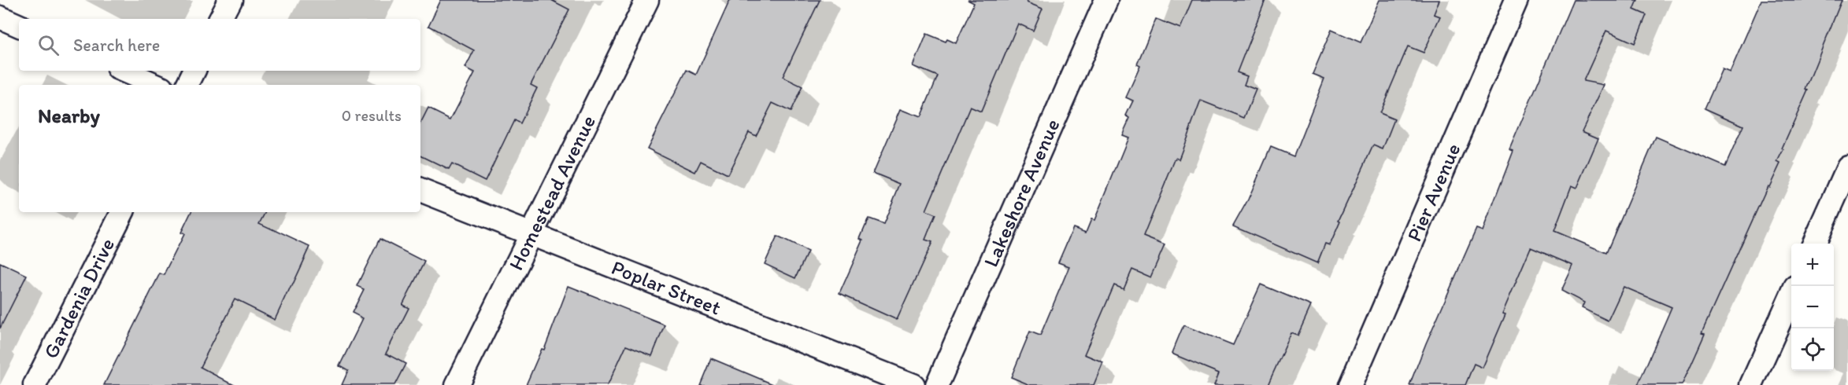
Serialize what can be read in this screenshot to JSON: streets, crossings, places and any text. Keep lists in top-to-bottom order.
{
  "streets": {
    "street": [
      "Homestead Avenue",
      "Lakeshore Avenue",
      "Pier Avenue",
      "Poplar Street",
      "Gardenia Drive"
    ]
  },
  "crossings": [
    ["Homestead Avenue", "Poplar Street"]
  ],
  "page": {
    "search": "Search here",
    "heading": ["Nearby", "0 results"],
    "map_buttons": ["+", "−"]
  }
}
